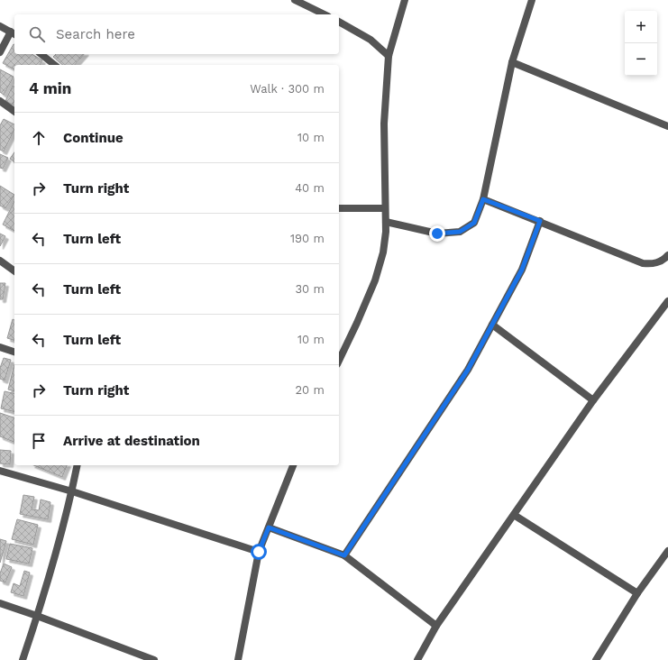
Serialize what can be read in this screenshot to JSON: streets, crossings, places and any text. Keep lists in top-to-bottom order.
{
  "page": {
    "map_buttons": ["+", "−"],
    "search": "Search here",
    "heading": ["4 min", "Walk · 300 m"],
    "list": [
      ["Continue", "10 m"],
      ["Turn right", "40 m"],
      ["Turn left", "190 m"],
      ["Turn left", "30 m"],
      ["Turn left", "10 m"],
      ["Turn right", "20 m"],
      "Arrive at destination"
    ]
  }
}
